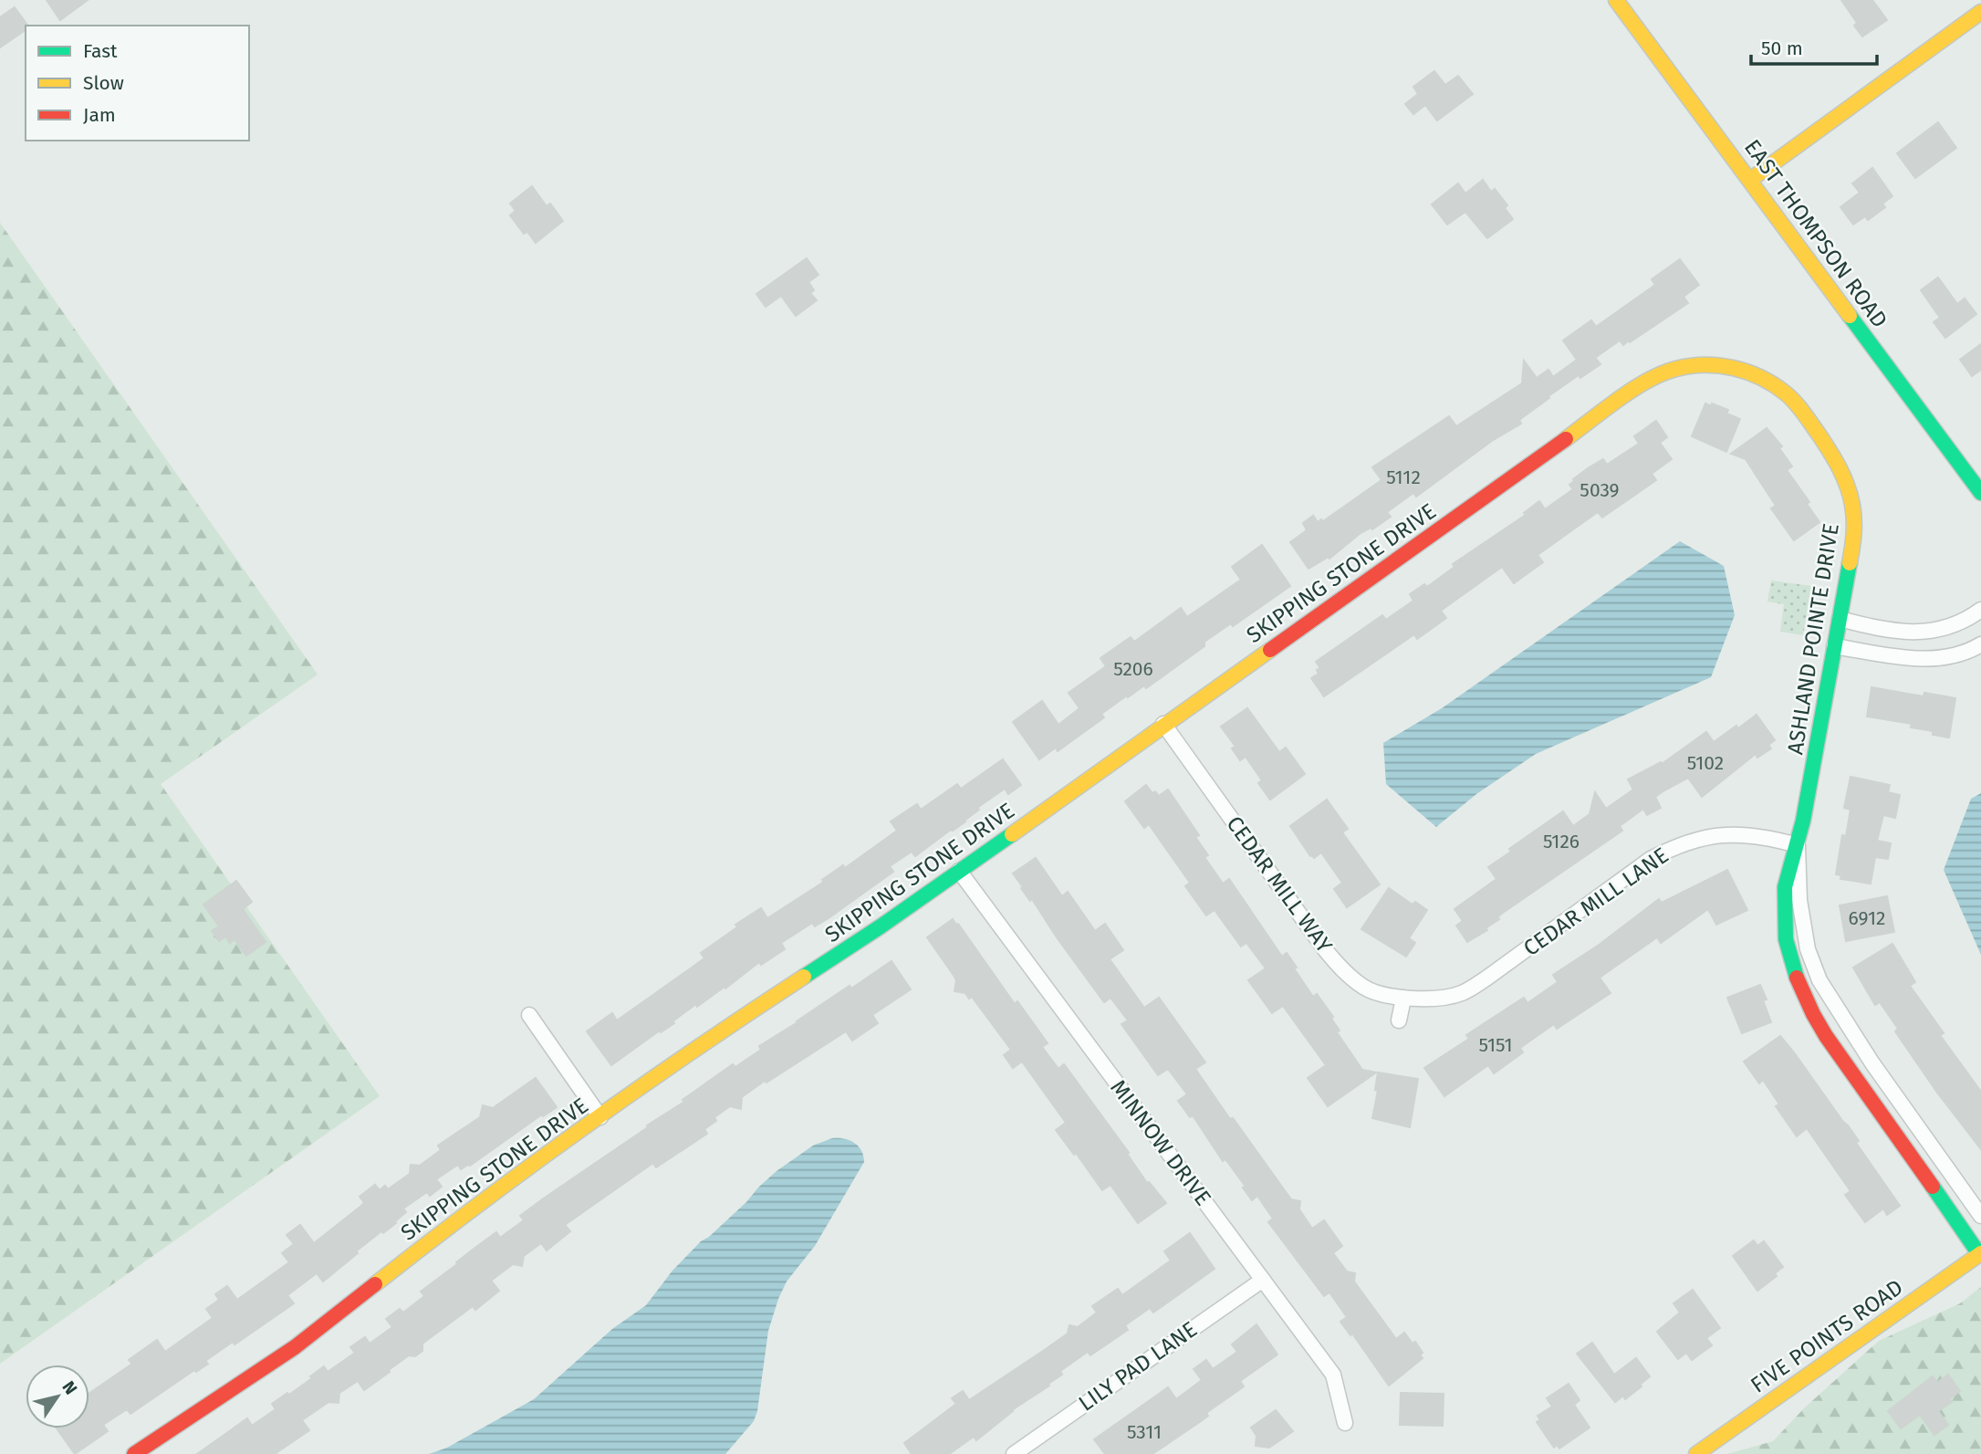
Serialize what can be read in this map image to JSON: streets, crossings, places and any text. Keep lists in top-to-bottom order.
{
  "streets": {
    "street": [
      "EAST THOMPSON ROAD",
      "SKIPPING STONE DRIVE",
      "ASHLAND POINTE DRIVE",
      "CEDAR MILL WAY",
      "CEDAR MILL LANE",
      "MINNOW DRIVE",
      "FIVE POINTS ROAD",
      "LILY PAD LANE"
    ]
  },
  "crossings": [
    ["SKIPPING STONE DRIVE", "ASHLAND POINTE DRIVE"],
    ["SKIPPING STONE DRIVE", "CEDAR MILL WAY"],
    ["SKIPPING STONE DRIVE", "MINNOW DRIVE"],
    ["ASHLAND POINTE DRIVE", "CEDAR MILL LANE"],
    ["ASHLAND POINTE DRIVE", "FIVE POINTS ROAD"],
    ["CEDAR MILL WAY", "CEDAR MILL LANE"],
    ["MINNOW DRIVE", "LILY PAD LANE"]
  ],
  "house_numbers": [
    "5112",
    "5039",
    "5206",
    "5102",
    "5126",
    "6912",
    "5151",
    "5311"
  ],
  "legend": ["Fast", "Slow", "Jam"],
  "scale_bar": "50 m",
  "north": "top right"
}
